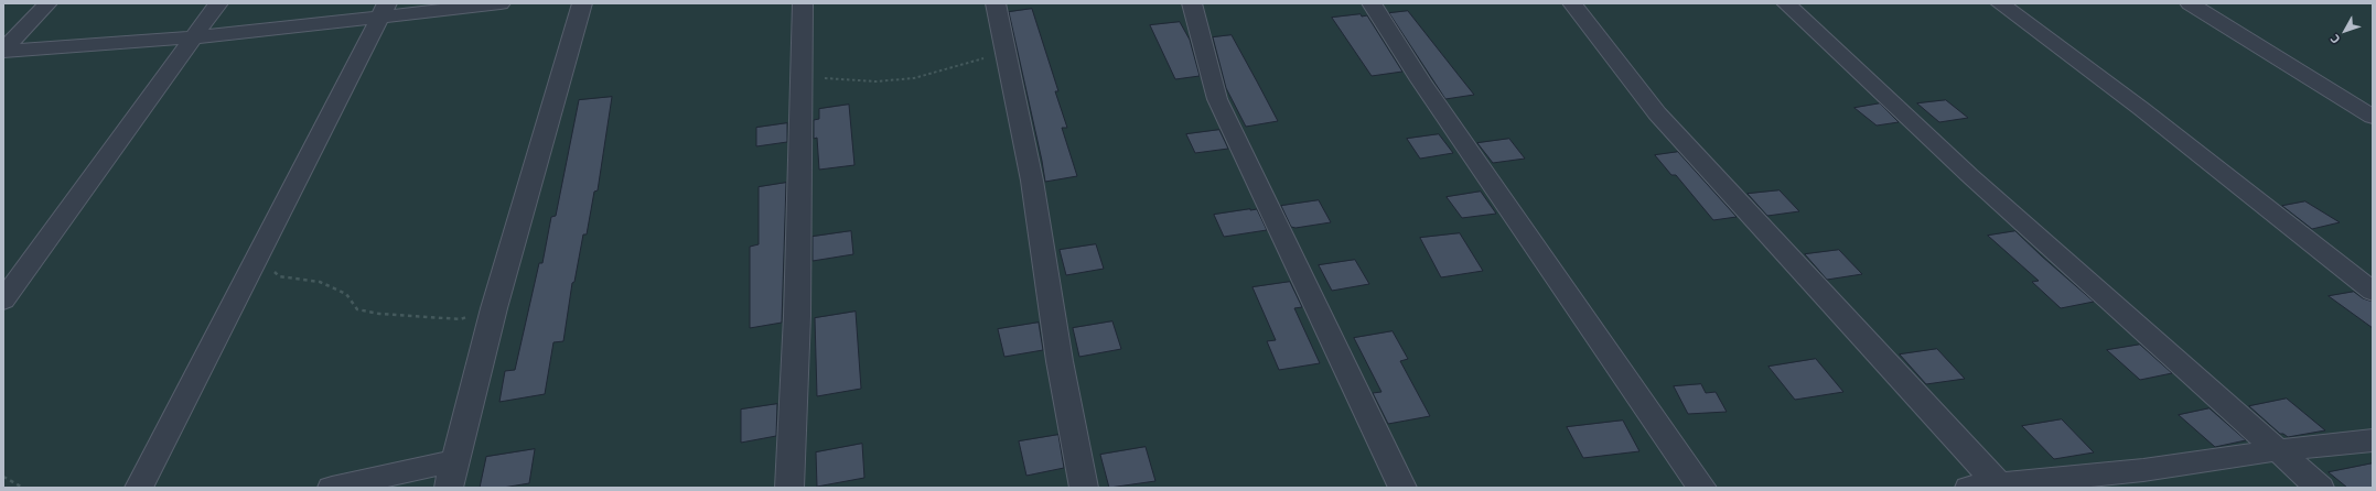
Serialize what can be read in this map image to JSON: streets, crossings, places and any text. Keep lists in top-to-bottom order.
{
  "north": "bottom left"
}
